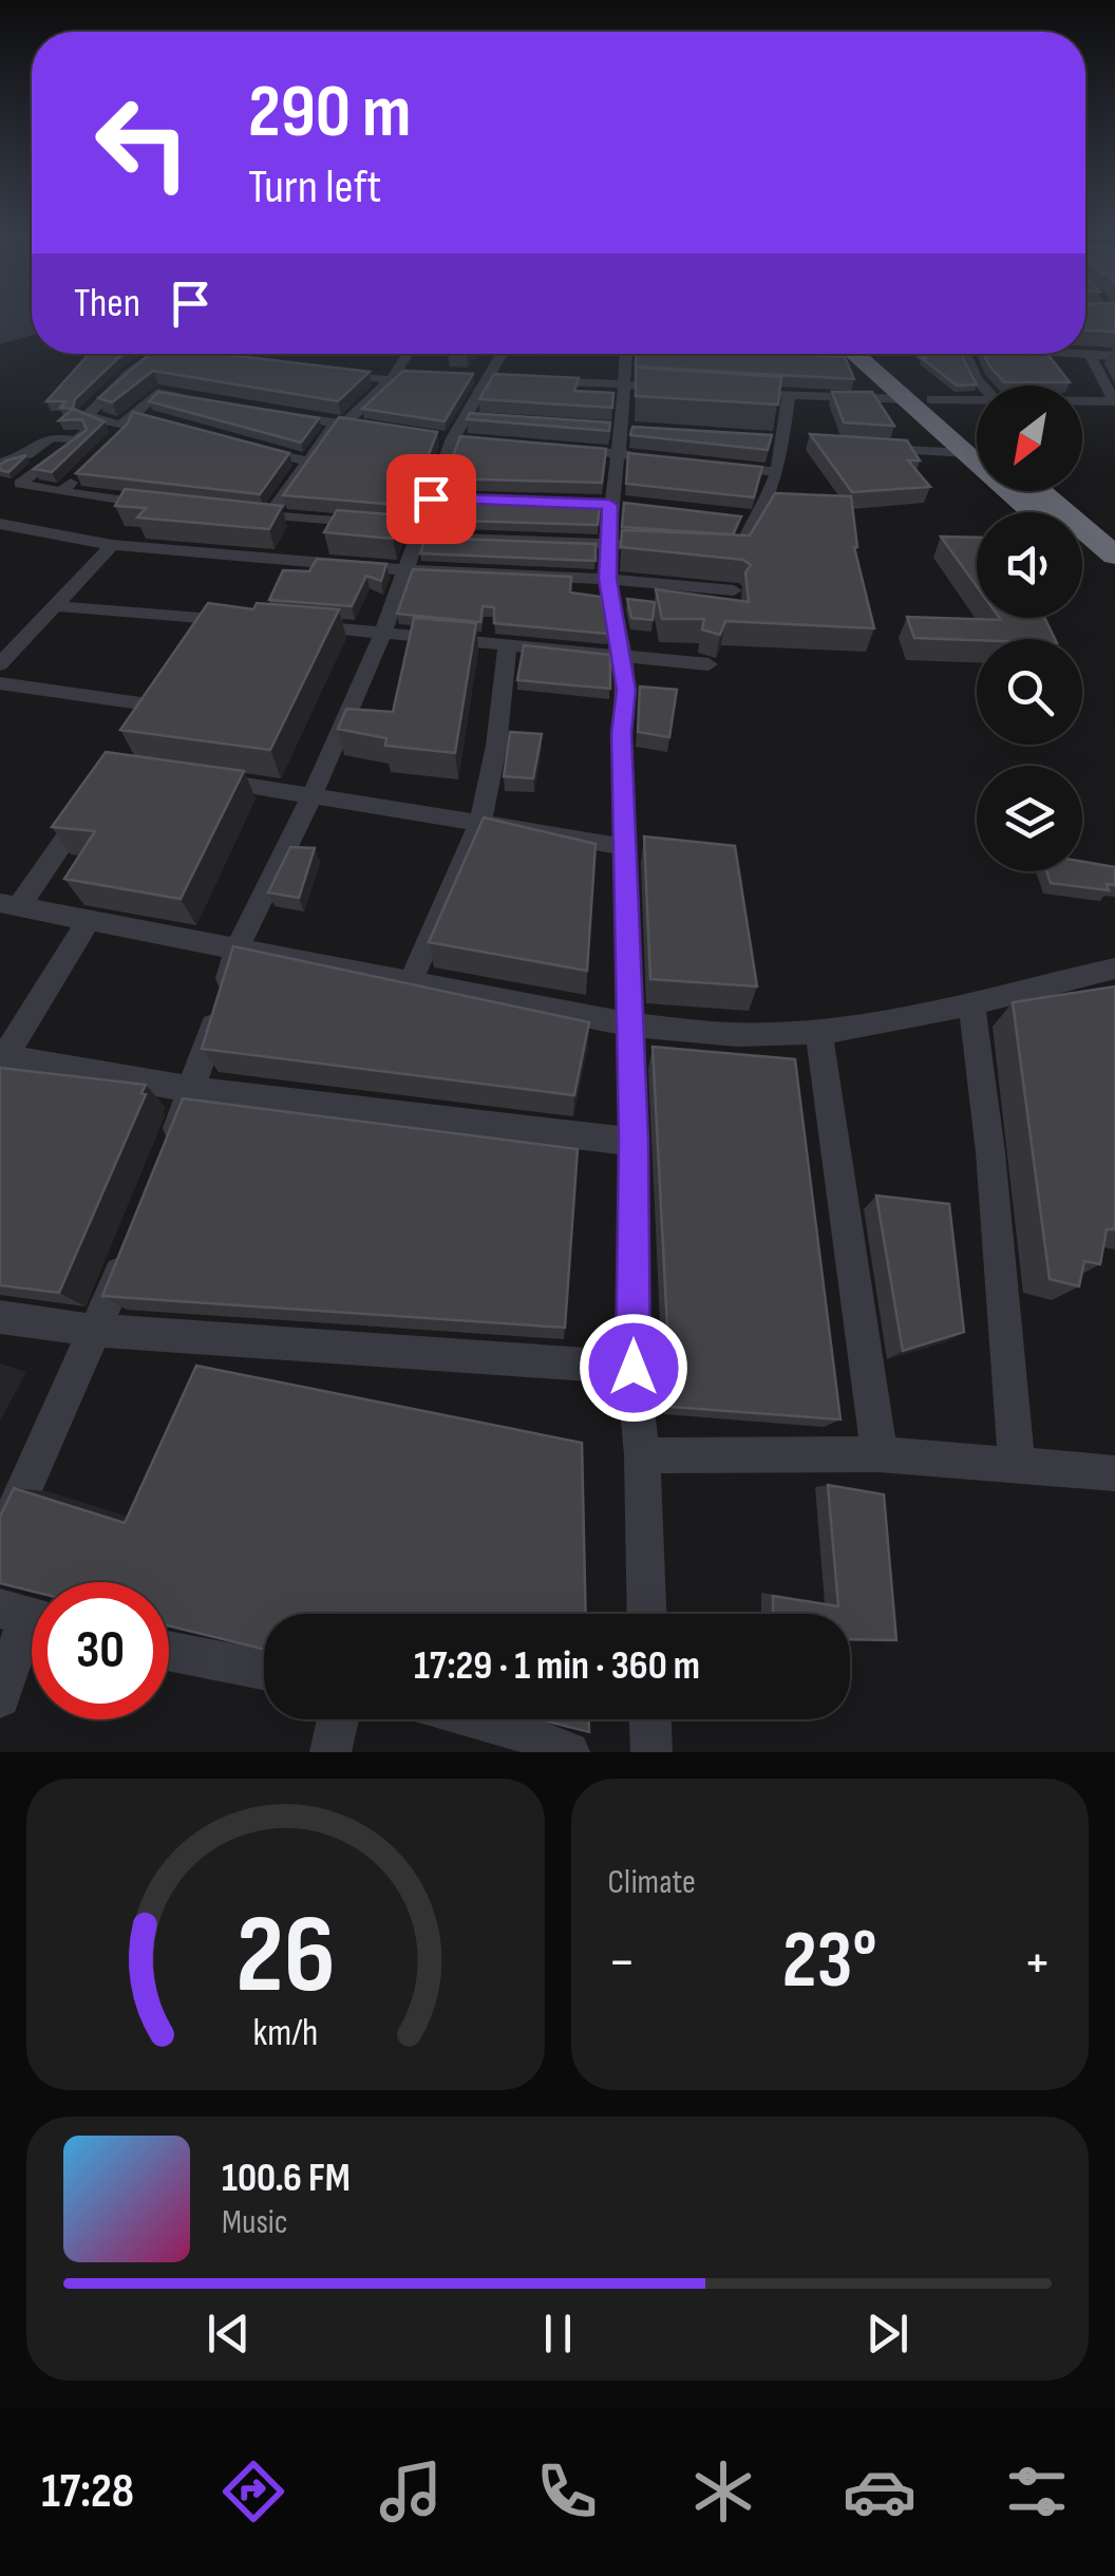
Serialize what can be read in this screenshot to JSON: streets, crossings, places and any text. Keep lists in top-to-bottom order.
{
  "north": "bottom left",
  "page": {
    "turn": ["290 m", "Turn left"],
    "then": "Then",
    "limit": "30",
    "trip": "17:29 · 1 min · 360 m",
    "tile": "Climate",
    "heat": ["−", "23°", "+"],
    "song": ["100.6 FM", "Music"],
    "tabs": "17:28",
    "gauge": ["26", "km/h"]
  }
}
